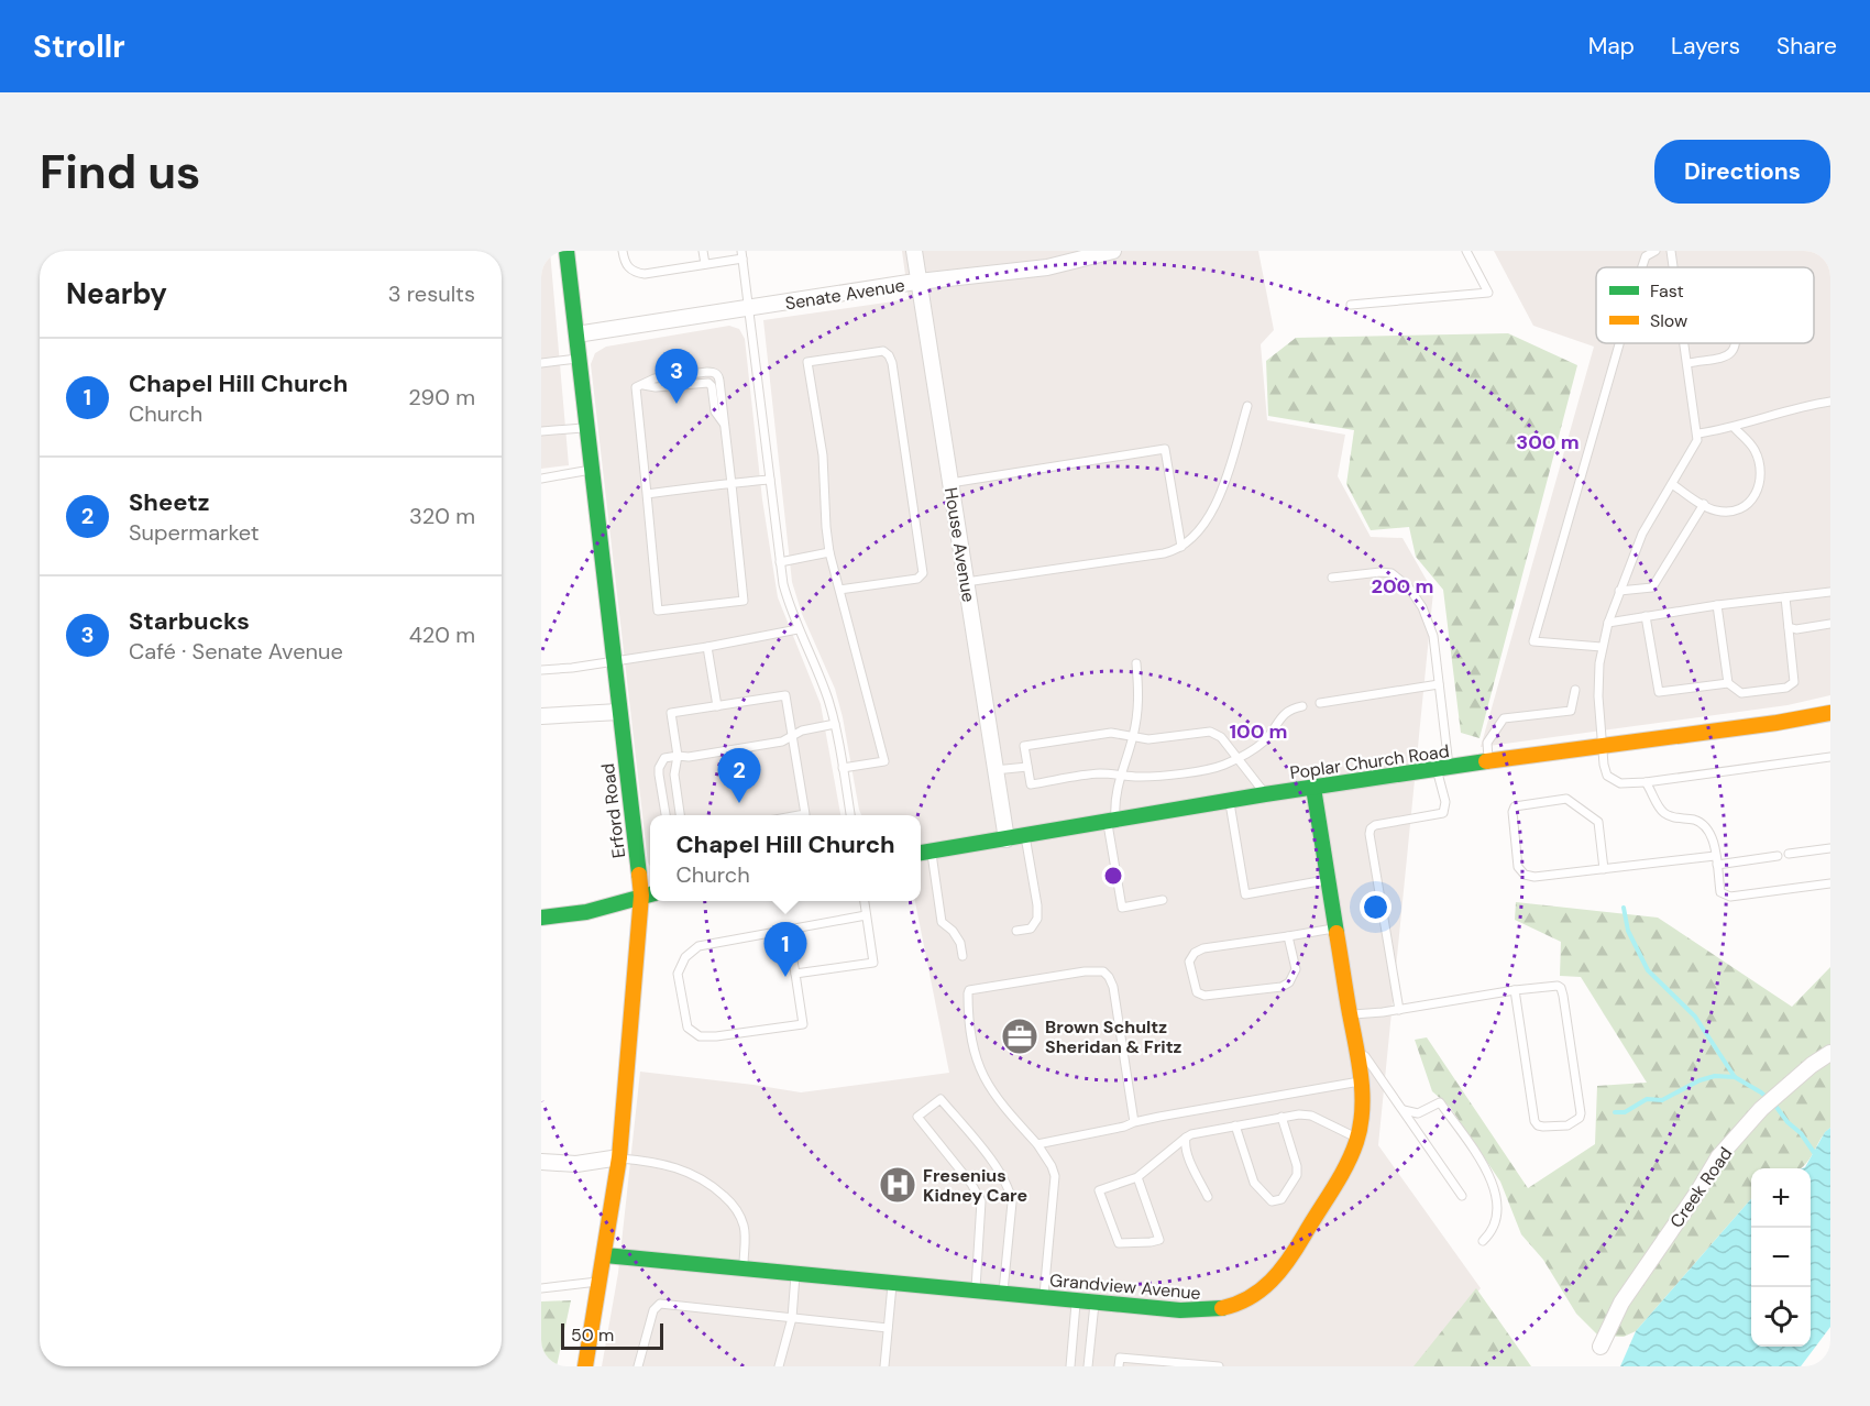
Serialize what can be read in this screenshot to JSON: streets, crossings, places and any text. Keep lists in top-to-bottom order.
{
  "streets": {
    "street": [
      "Senate Avenue",
      "House Avenue",
      "Poplar Church Road",
      "Erford Road",
      "Creek Road",
      "Grandview Avenue"
    ]
  },
  "crossings": [
    ["Senate Avenue", "House Avenue"],
    ["Senate Avenue", "Erford Road"],
    ["House Avenue", "Poplar Church Road"],
    ["Poplar Church Road", "Grandview Avenue"],
    ["Erford Road", "Grandview Avenue"]
  ],
  "places": {
    "office": ["Brown Schultz Sheridan & Fritz"],
    "hospital": ["Fresenius Kidney Care"]
  },
  "legend": ["Fast", "Slow"],
  "scale_bar": "50 m",
  "page": {
    "header": "Strollr",
    "nav": ["Map", "Layers", "Share"],
    "buttons": "Directions",
    "title": "Find us",
    "heading": ["Nearby", "3 results"],
    "list": [
      {
        "mark": "1",
        "name": "Chapel Hill Church",
        "note": "Church",
        "value": "290 m"
      },
      {
        "mark": "2",
        "name": "Sheetz",
        "note": "Supermarket",
        "value": "320 m"
      },
      {
        "mark": "3",
        "name": "Starbucks",
        "note": "Café · Senate Avenue",
        "value": "420 m"
      }
    ],
    "pins": ["3", "2", "1"],
    "popup": ["Chapel Hill Church", "Church"],
    "map_buttons": ["+", "−"],
    "scale": "50 m"
  },
  "rings": ["300 m", "200 m", "100 m"]
}
